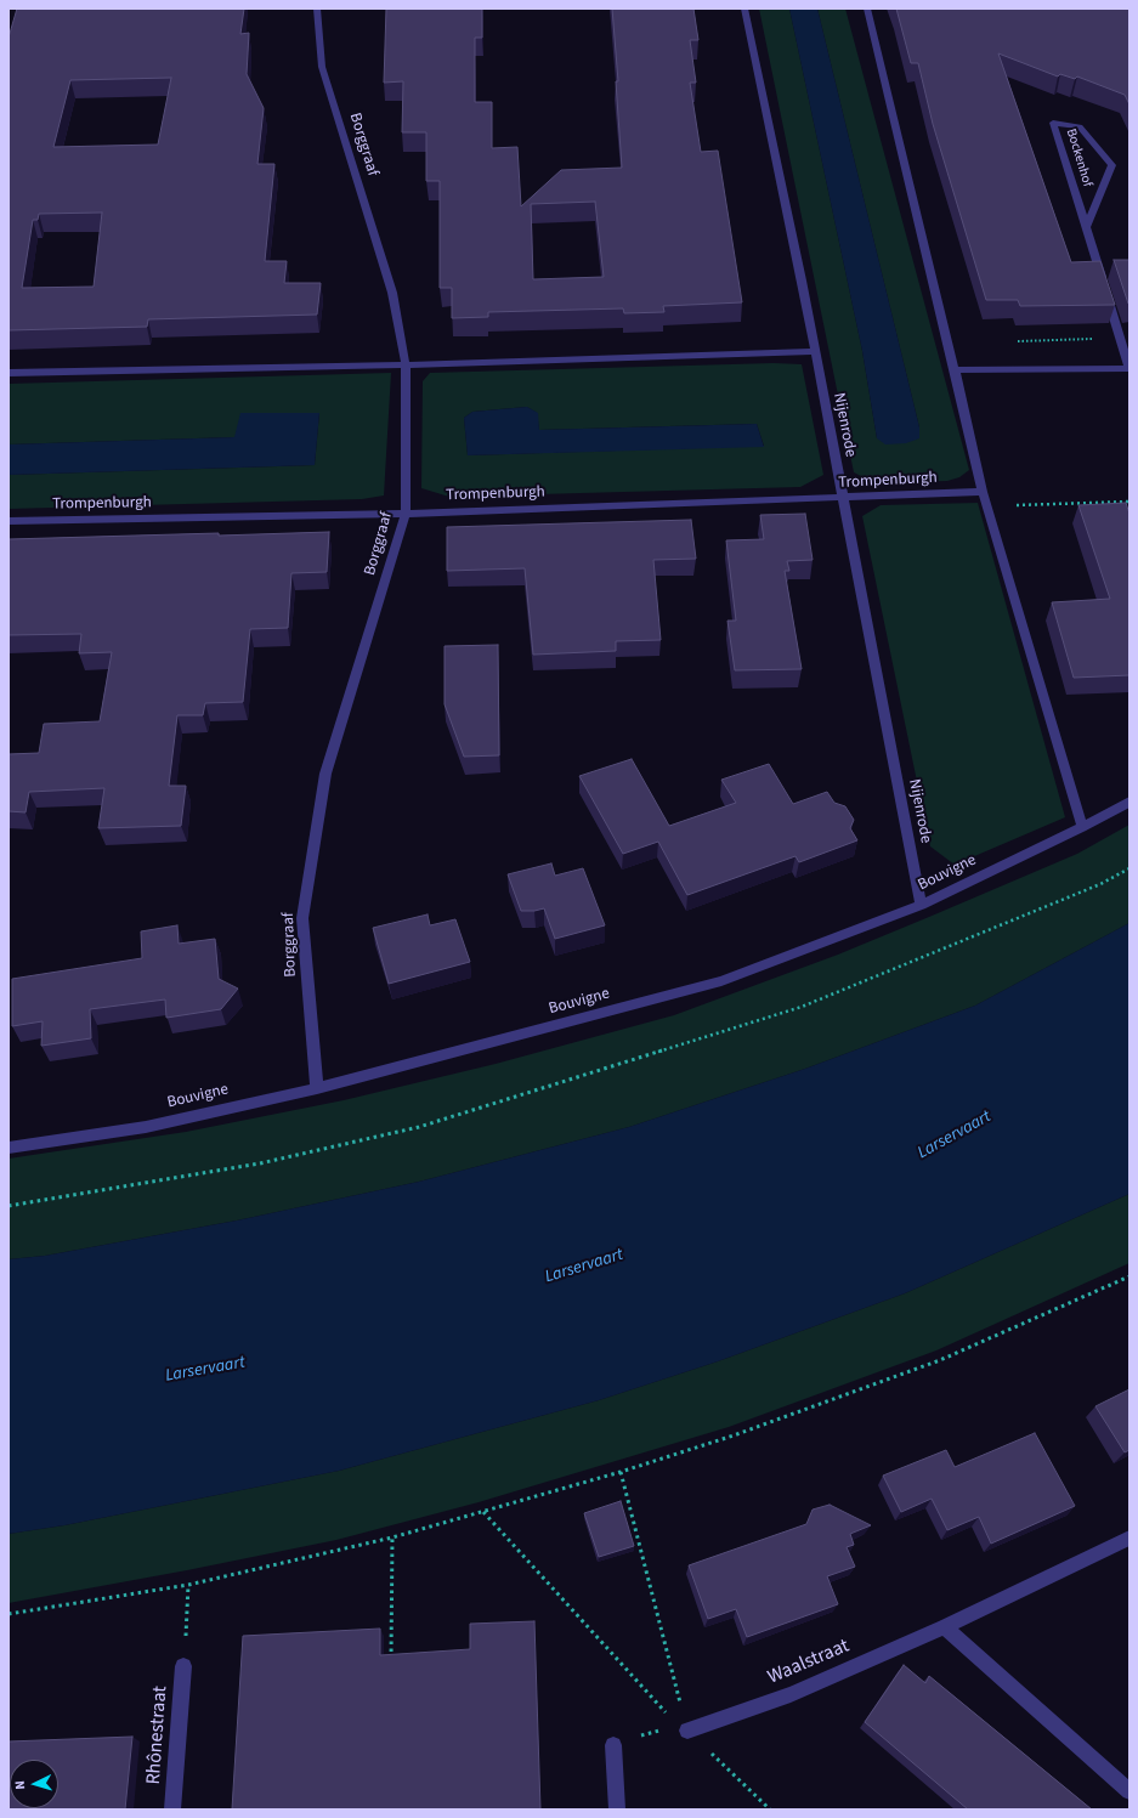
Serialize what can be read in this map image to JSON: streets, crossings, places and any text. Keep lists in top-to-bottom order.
{
  "streets": {
    "street": [
      "Borggraaf",
      "Bockenhof",
      "Nijenrode",
      "Trompenburgh",
      "Bouvigne",
      "Waalstraat",
      "Rhônestraat"
    ]
  },
  "crossings": [
    ["Borggraaf", "Trompenburgh"],
    ["Borggraaf", "Bouvigne"],
    ["Nijenrode", "Trompenburgh"],
    ["Nijenrode", "Bouvigne"]
  ],
  "water": ["Larservaart"],
  "north": "left"
}
